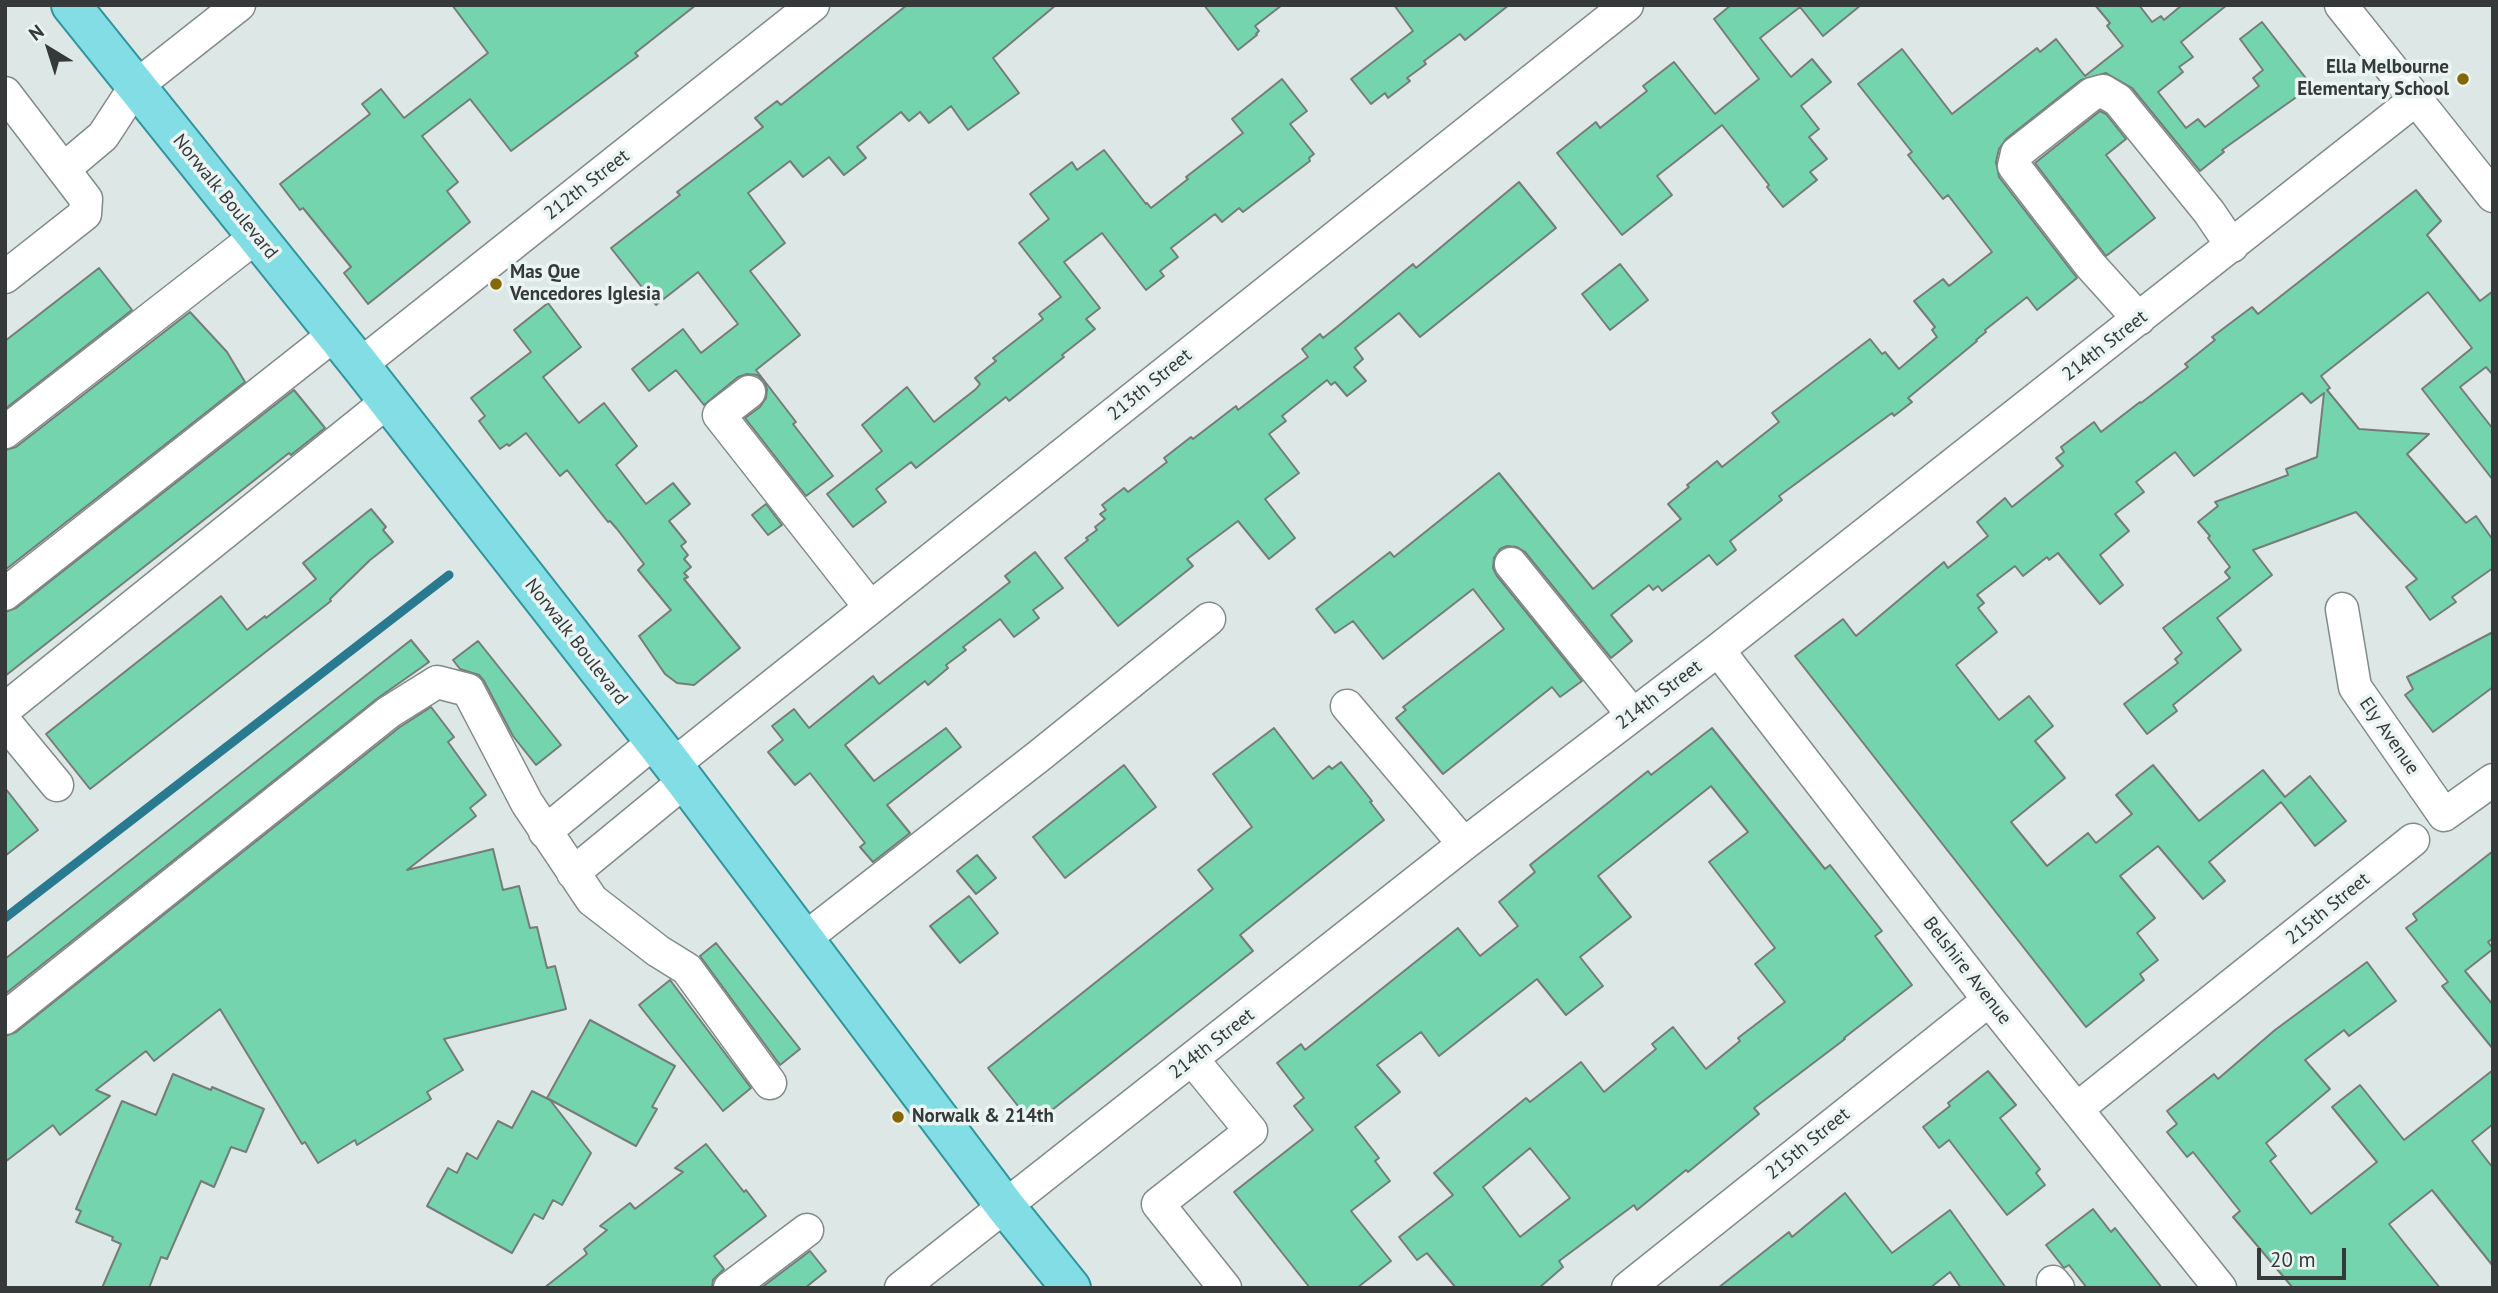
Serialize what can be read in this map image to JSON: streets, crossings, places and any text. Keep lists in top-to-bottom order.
{
  "streets": {
    "main road": ["Norwalk Boulevard"],
    "street": [
      "212th Street",
      "214th Street",
      "213th Street",
      "Ely Avenue",
      "215th Street",
      "Belshire Avenue"
    ]
  },
  "crossings": [
    ["212th Street", "Norwalk Boulevard"],
    ["Norwalk Boulevard", "214th Street"],
    ["Norwalk Boulevard", "213th Street"],
    ["214th Street", "Belshire Avenue"],
    ["215th Street", "Belshire Avenue"]
  ],
  "places": ["Ella Melbourne Elementary School", "Mas Que Vencedores Iglesia", "Norwalk & 214th"],
  "scale_bar": "20 m",
  "north": "top left"
}
